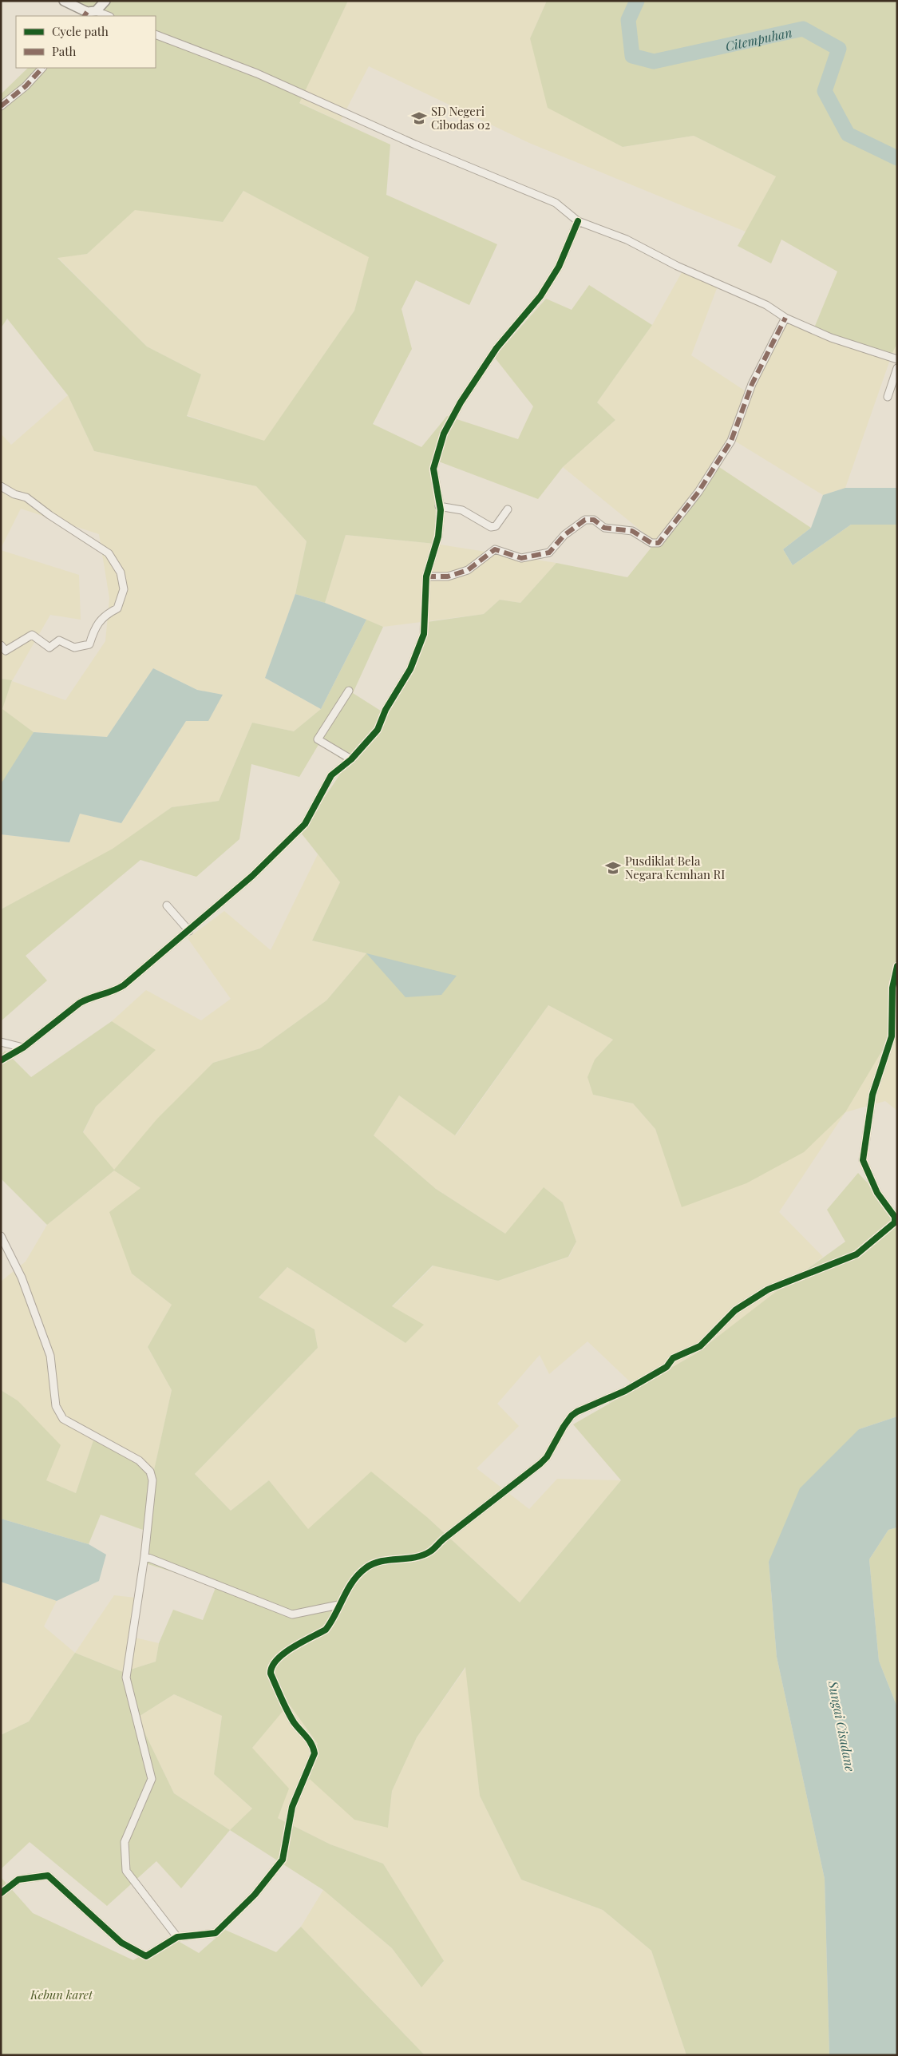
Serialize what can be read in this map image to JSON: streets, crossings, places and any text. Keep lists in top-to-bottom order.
{
  "water": ["Citempuhan", "Sungai Cisadane"],
  "parks": ["Kebun karet"],
  "places": {
    "school or university": ["SD Negeri Cibodas 02", "Pusdiklat Bela Negara Kemhan RI"]
  },
  "legend": ["Cycle path", "Path"]
}
